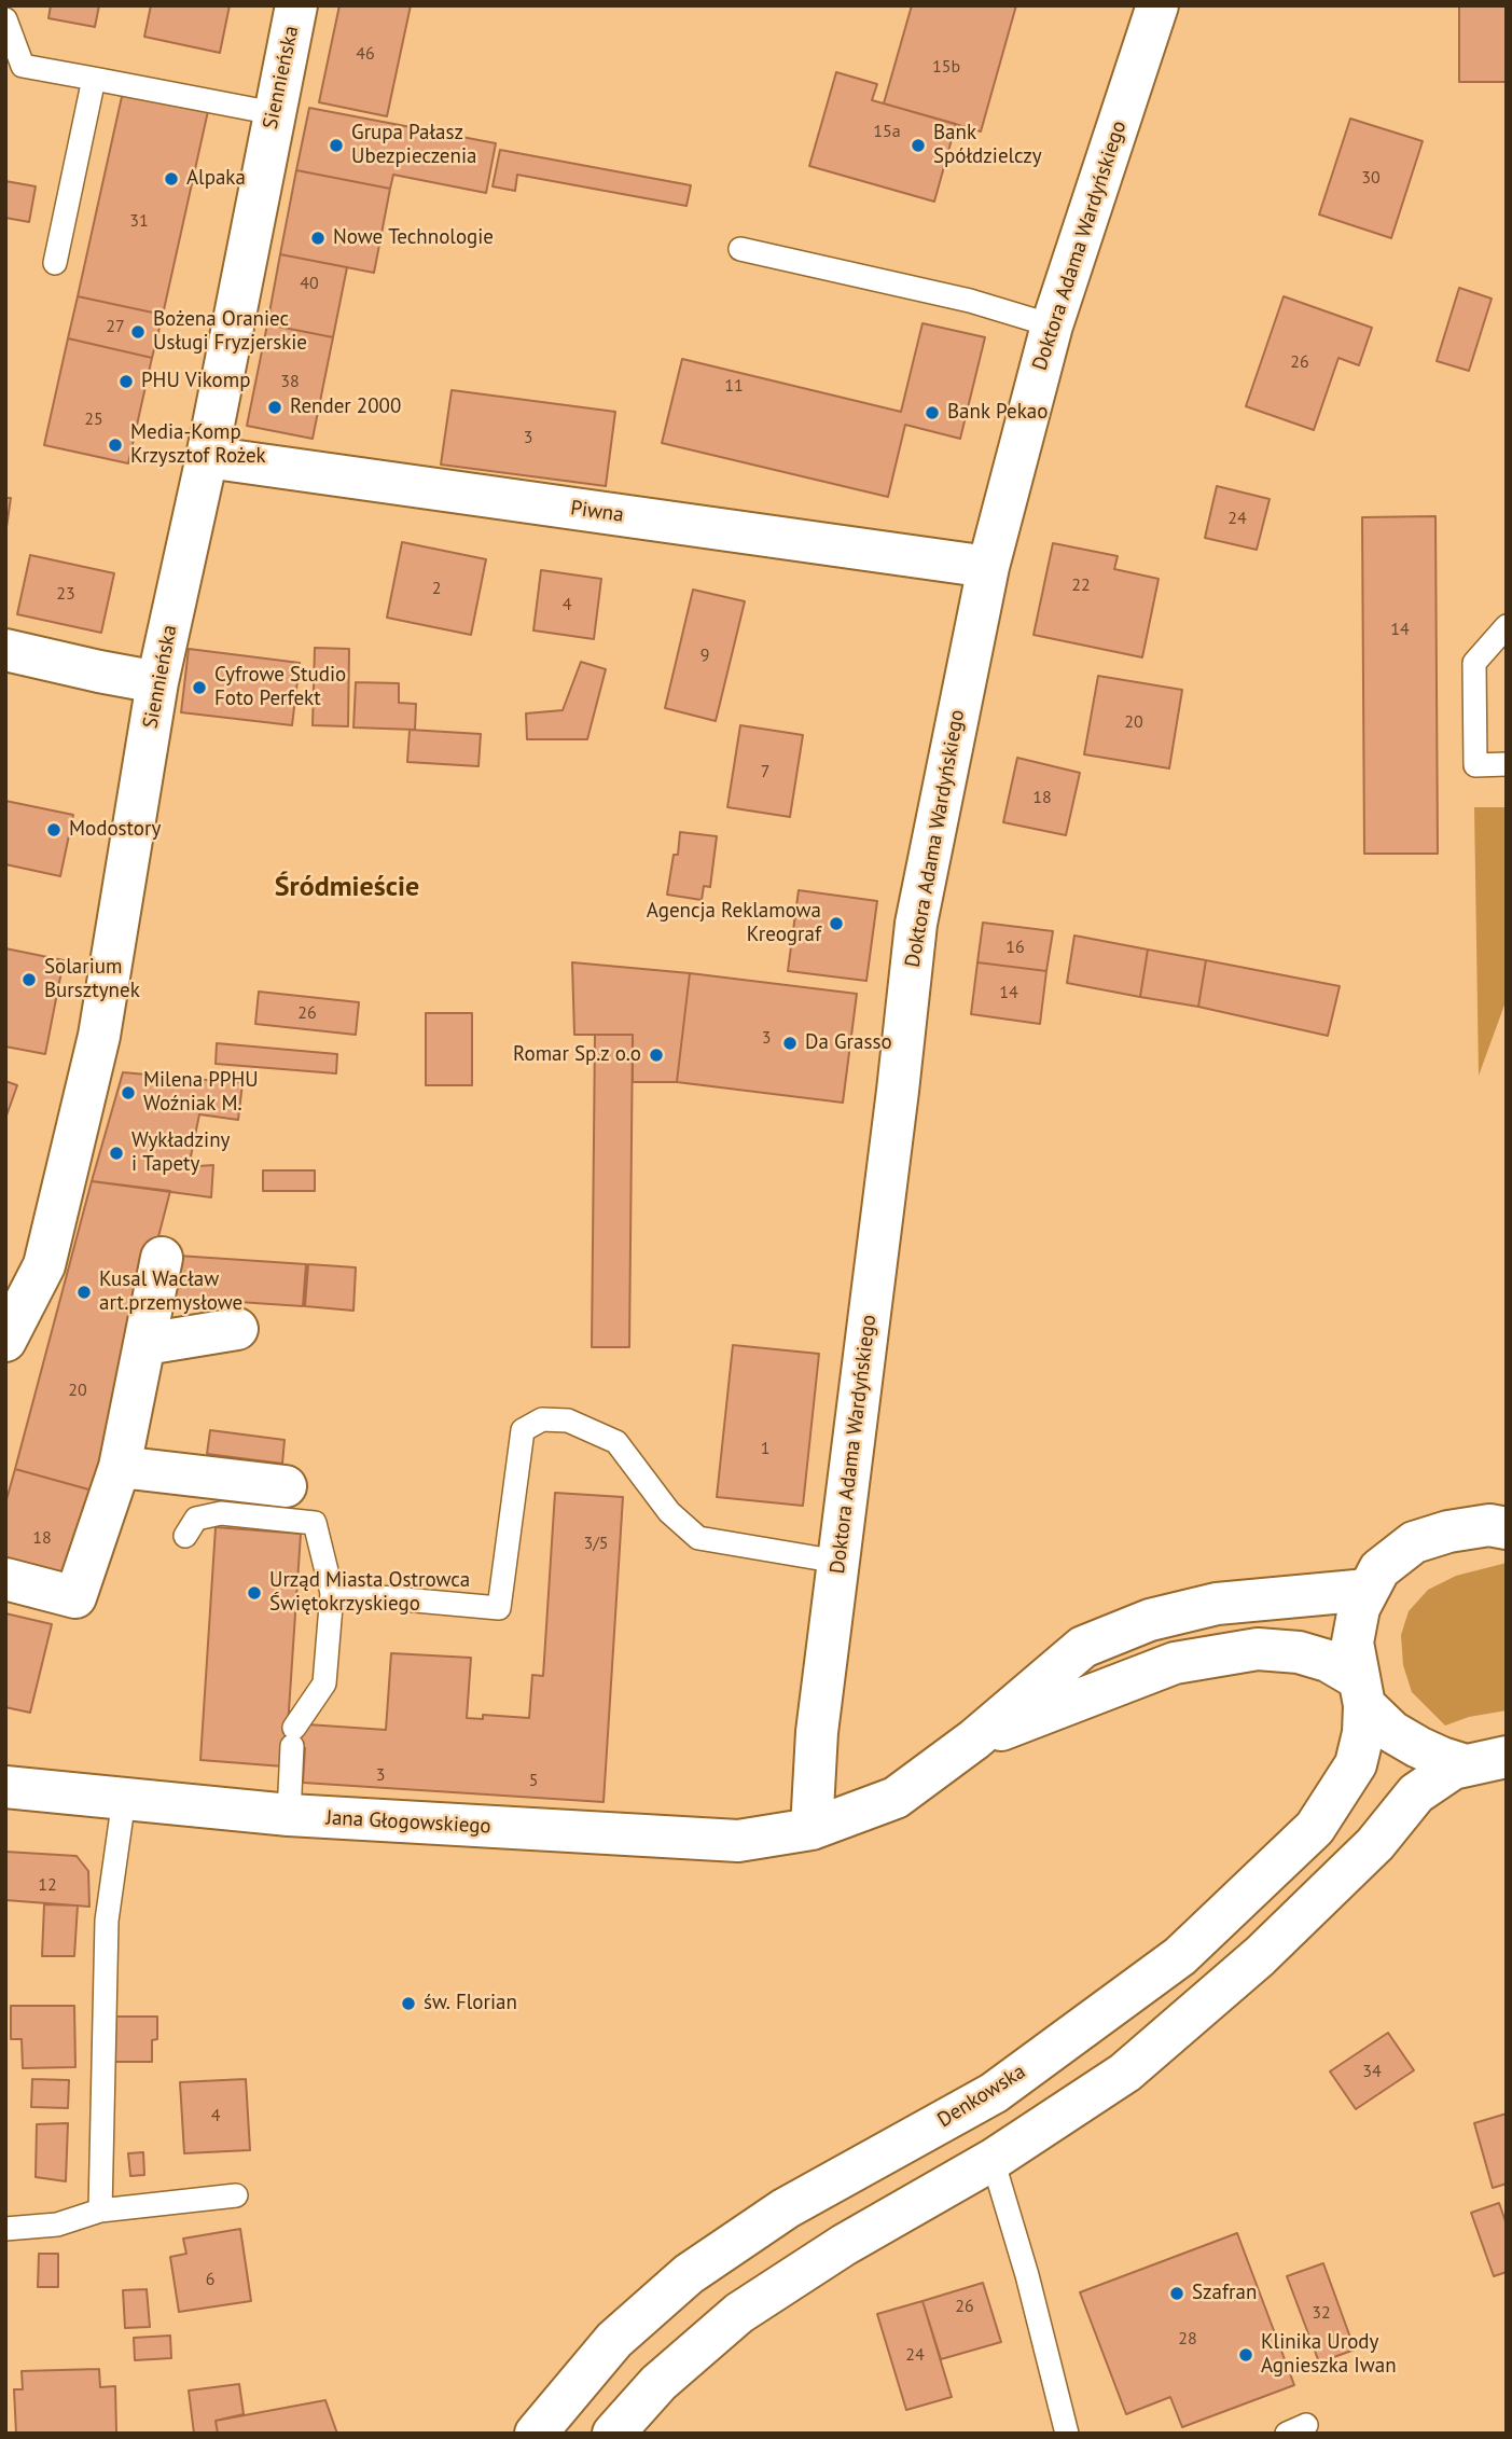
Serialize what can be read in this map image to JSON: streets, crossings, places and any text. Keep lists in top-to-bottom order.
{
  "streets": {
    "street": [
      "Siennieńska",
      "Doktora Adama Wardyńskiego",
      "Piwna",
      "Jana Głogowskiego",
      "Denkowska"
    ]
  },
  "crossings": [
    ["Siennieńska", "Piwna"],
    ["Doktora Adama Wardyńskiego", "Piwna"],
    ["Doktora Adama Wardyńskiego", "Jana Głogowskiego"]
  ],
  "districts": ["Śródmieście"],
  "places": [
    "Grupa Pałasz Ubezpieczenia",
    "Bank Spółdzielczy",
    "Alpaka",
    "Nowe Technologie",
    "Bożena Oraniec Usługi Fryzjerskie",
    "PHU Vikomp",
    "Render 2000",
    "Bank Pekao",
    "Media-Komp Krzysztof Rożek",
    "Cyfrowe Studio Foto Perfekt",
    "Modostory",
    "Agencja Reklamowa Kreograf",
    "Solarium Bursztynek",
    "Da Grasso",
    "Romar Sp.z o.o",
    "Milena PPHU Woźniak M.",
    "Wykładziny i Tapety",
    "Kusal Wacław art.przemysłowe",
    "Urząd Miasta Ostrowca Świętokrzyskiego",
    "św. Florian",
    "Szafran",
    "Klinika Urody Agnieszka Iwan"
  ],
  "house_numbers": [
    "46",
    "15b",
    "15a",
    "30",
    "31",
    "40",
    "27",
    "26",
    "38",
    "11",
    "25",
    "3",
    "24",
    "22",
    "2",
    "23",
    "4",
    "14",
    "9",
    "20",
    "7",
    "18",
    "16",
    "14",
    "26",
    "3",
    "20",
    "1",
    "18",
    "3/5",
    "3",
    "5",
    "12",
    "34",
    "4",
    "6",
    "26",
    "32",
    "28",
    "24"
  ]
}
